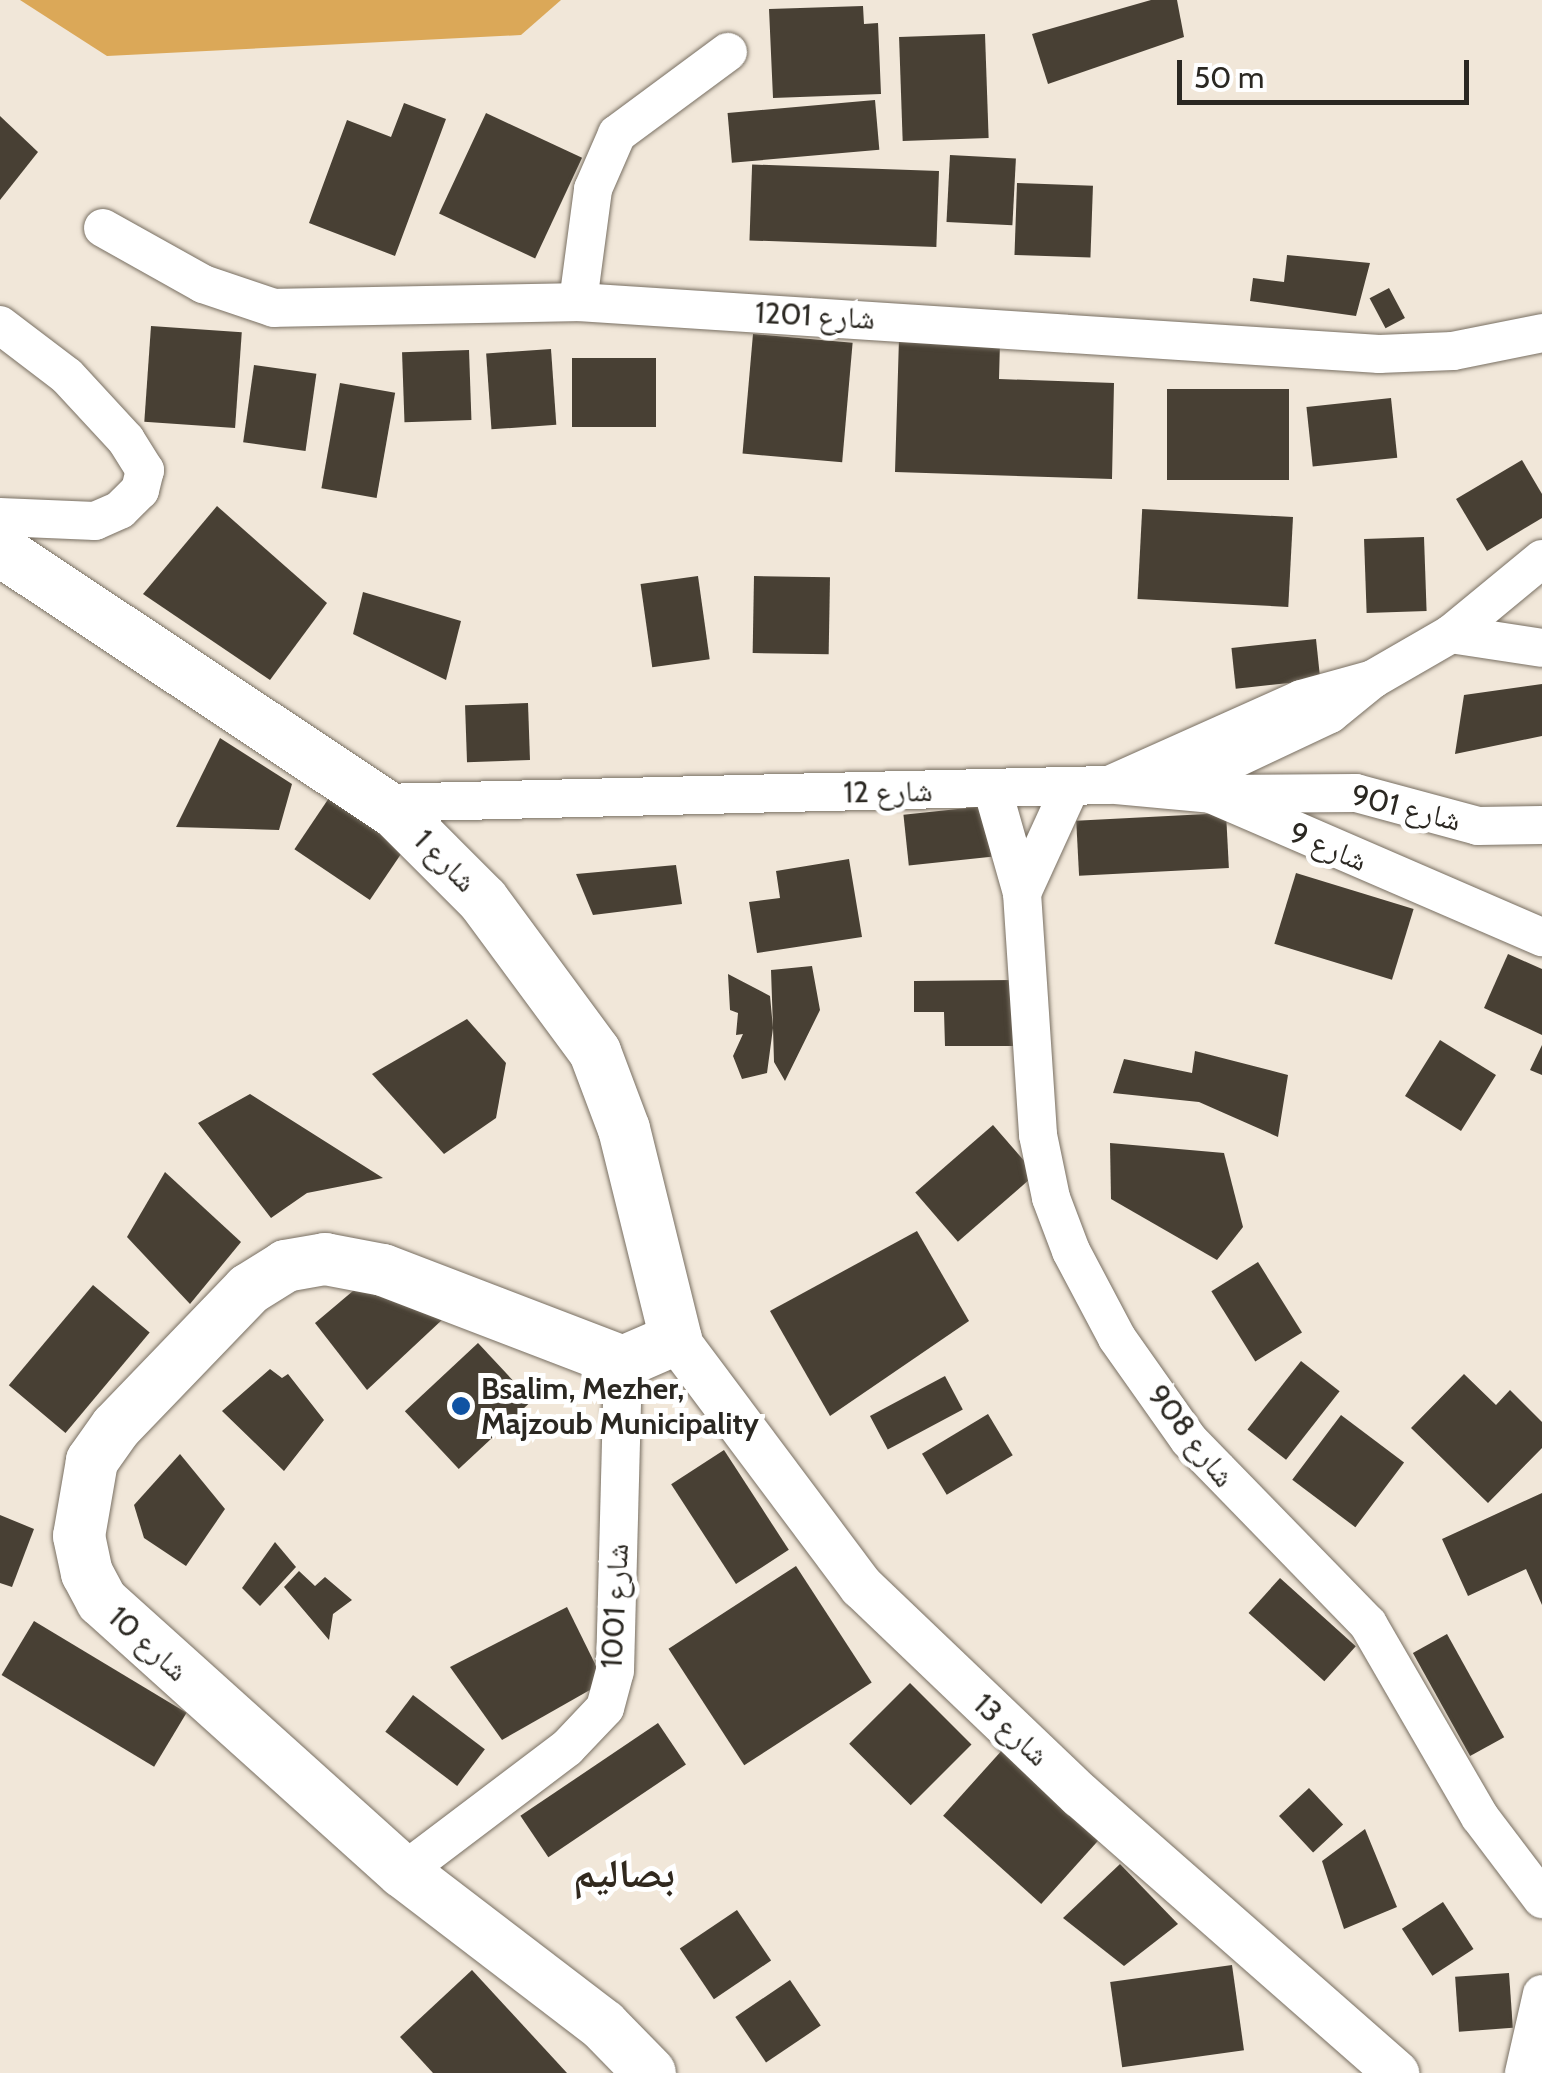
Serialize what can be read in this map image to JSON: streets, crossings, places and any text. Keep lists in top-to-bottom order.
{
  "streets": {
    "main road": ["شارع 1", "شارع 10"],
    "street": [
      "شارع 1201",
      "شارع 12",
      "شارع 901",
      "شارع 9",
      "شارع 908",
      "شارع 1001",
      "شارع 13"
    ]
  },
  "crossings": [
    ["شارع 12", "شارع 9"],
    ["شارع 12", "شارع 1"],
    ["شارع 12", "شارع 908"],
    ["شارع 901", "شارع 9"],
    ["شارع 1", "شارع 13"],
    ["شارع 1001", "شارع 10"]
  ],
  "districts": ["بصاليم"],
  "places": ["Bsalim, Mezher, Majzoub Municipality"],
  "scale_bar": "50 m"
}
